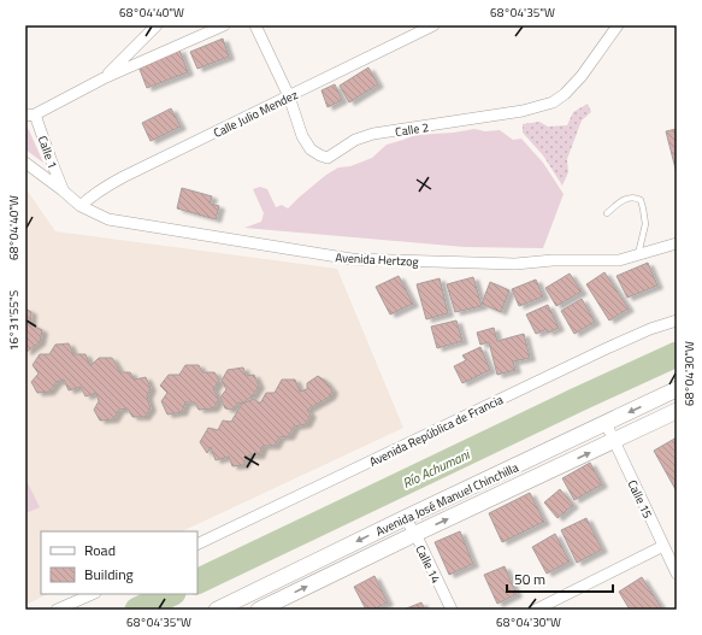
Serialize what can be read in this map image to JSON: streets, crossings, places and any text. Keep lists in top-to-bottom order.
{
  "streets": {
    "main road": ["Avenida José Manuel Chinchilla"],
    "street": [
      "Calle Julio Mendez",
      "Calle 2",
      "Calle 1",
      "Avenida Hertzog",
      "Avenida República de Francia",
      "Calle 15",
      "Calle 14"
    ]
  },
  "crossings": [
    ["Calle Julio Mendez", "Calle 2"],
    ["Calle Julio Mendez", "Avenida Hertzog"],
    ["Calle 1", "Avenida Hertzog"],
    ["Avenida José Manuel Chinchilla", "Calle 15"],
    ["Avenida José Manuel Chinchilla", "Calle 14"]
  ],
  "water": ["Río Achumani"],
  "legend": ["Road", "Building"],
  "scale_bar": "50 m",
  "coordinates": [
    "68°04'40\"W",
    "68°04'35\"W",
    "16°31'55\"S",
    "68°04'30\"W"
  ]
}
